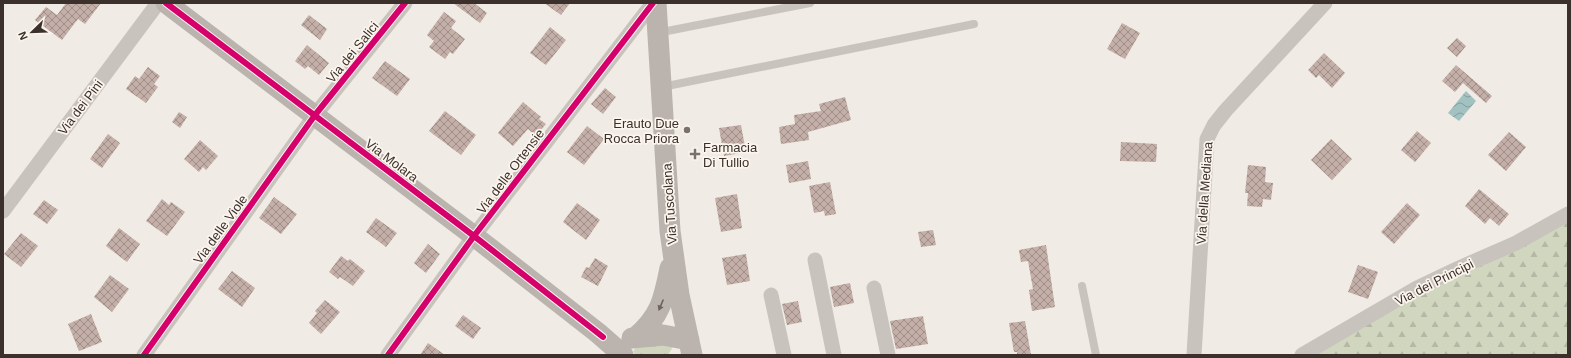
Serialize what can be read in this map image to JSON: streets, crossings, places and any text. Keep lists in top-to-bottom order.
{
  "streets": {
    "main road": ["Via Molara", "Via Tuscolana"],
    "street": [
      "Via dei Salici",
      "Via dei Pini",
      "Via delle Ortensie",
      "Via della Mediana",
      "Via delle Viole",
      "Via dei Principi"
    ]
  },
  "crossings": [
    ["Via dei Salici", "Via Molara"],
    ["Via dei Salici", "Via delle Viole"],
    ["Via Molara", "Via delle Ortensie"],
    ["Via Molara", "Via delle Viole"],
    ["Via delle Ortensie", "Via Tuscolana"]
  ],
  "places": {
    "other": ["Erauto Due Rocca Priora"],
    "health": ["Farmacia Di Tullio"]
  },
  "north": "bottom left"
}
